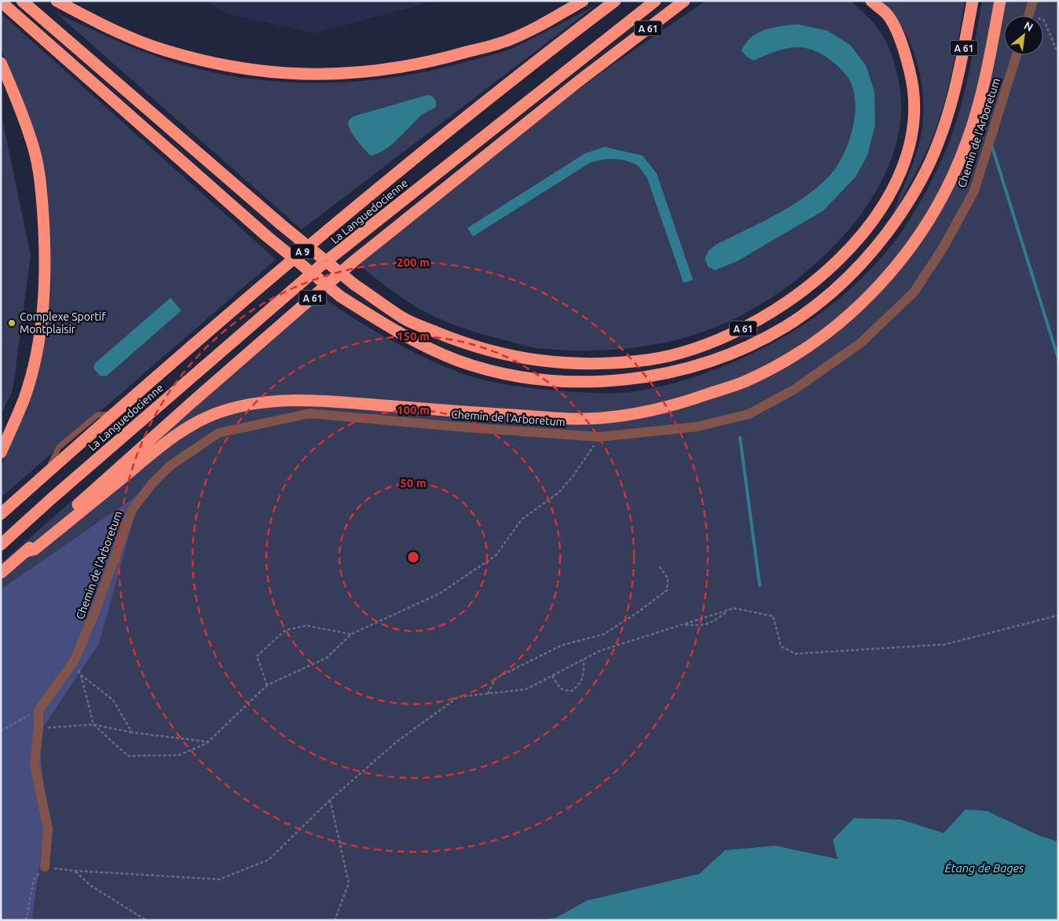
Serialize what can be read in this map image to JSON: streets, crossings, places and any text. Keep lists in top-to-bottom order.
{
  "streets": {
    "highway": ["A 61", "La Languedocienne", "A 9"],
    "street": ["Chemin de l'Arboretum"]
  },
  "water": ["Étang de Bages"],
  "places": ["Complexe Sportif Montplaisir"],
  "north": "top right",
  "rings": [
    "200 m",
    "150 m",
    "100 m",
    "50 m"
  ]
}
